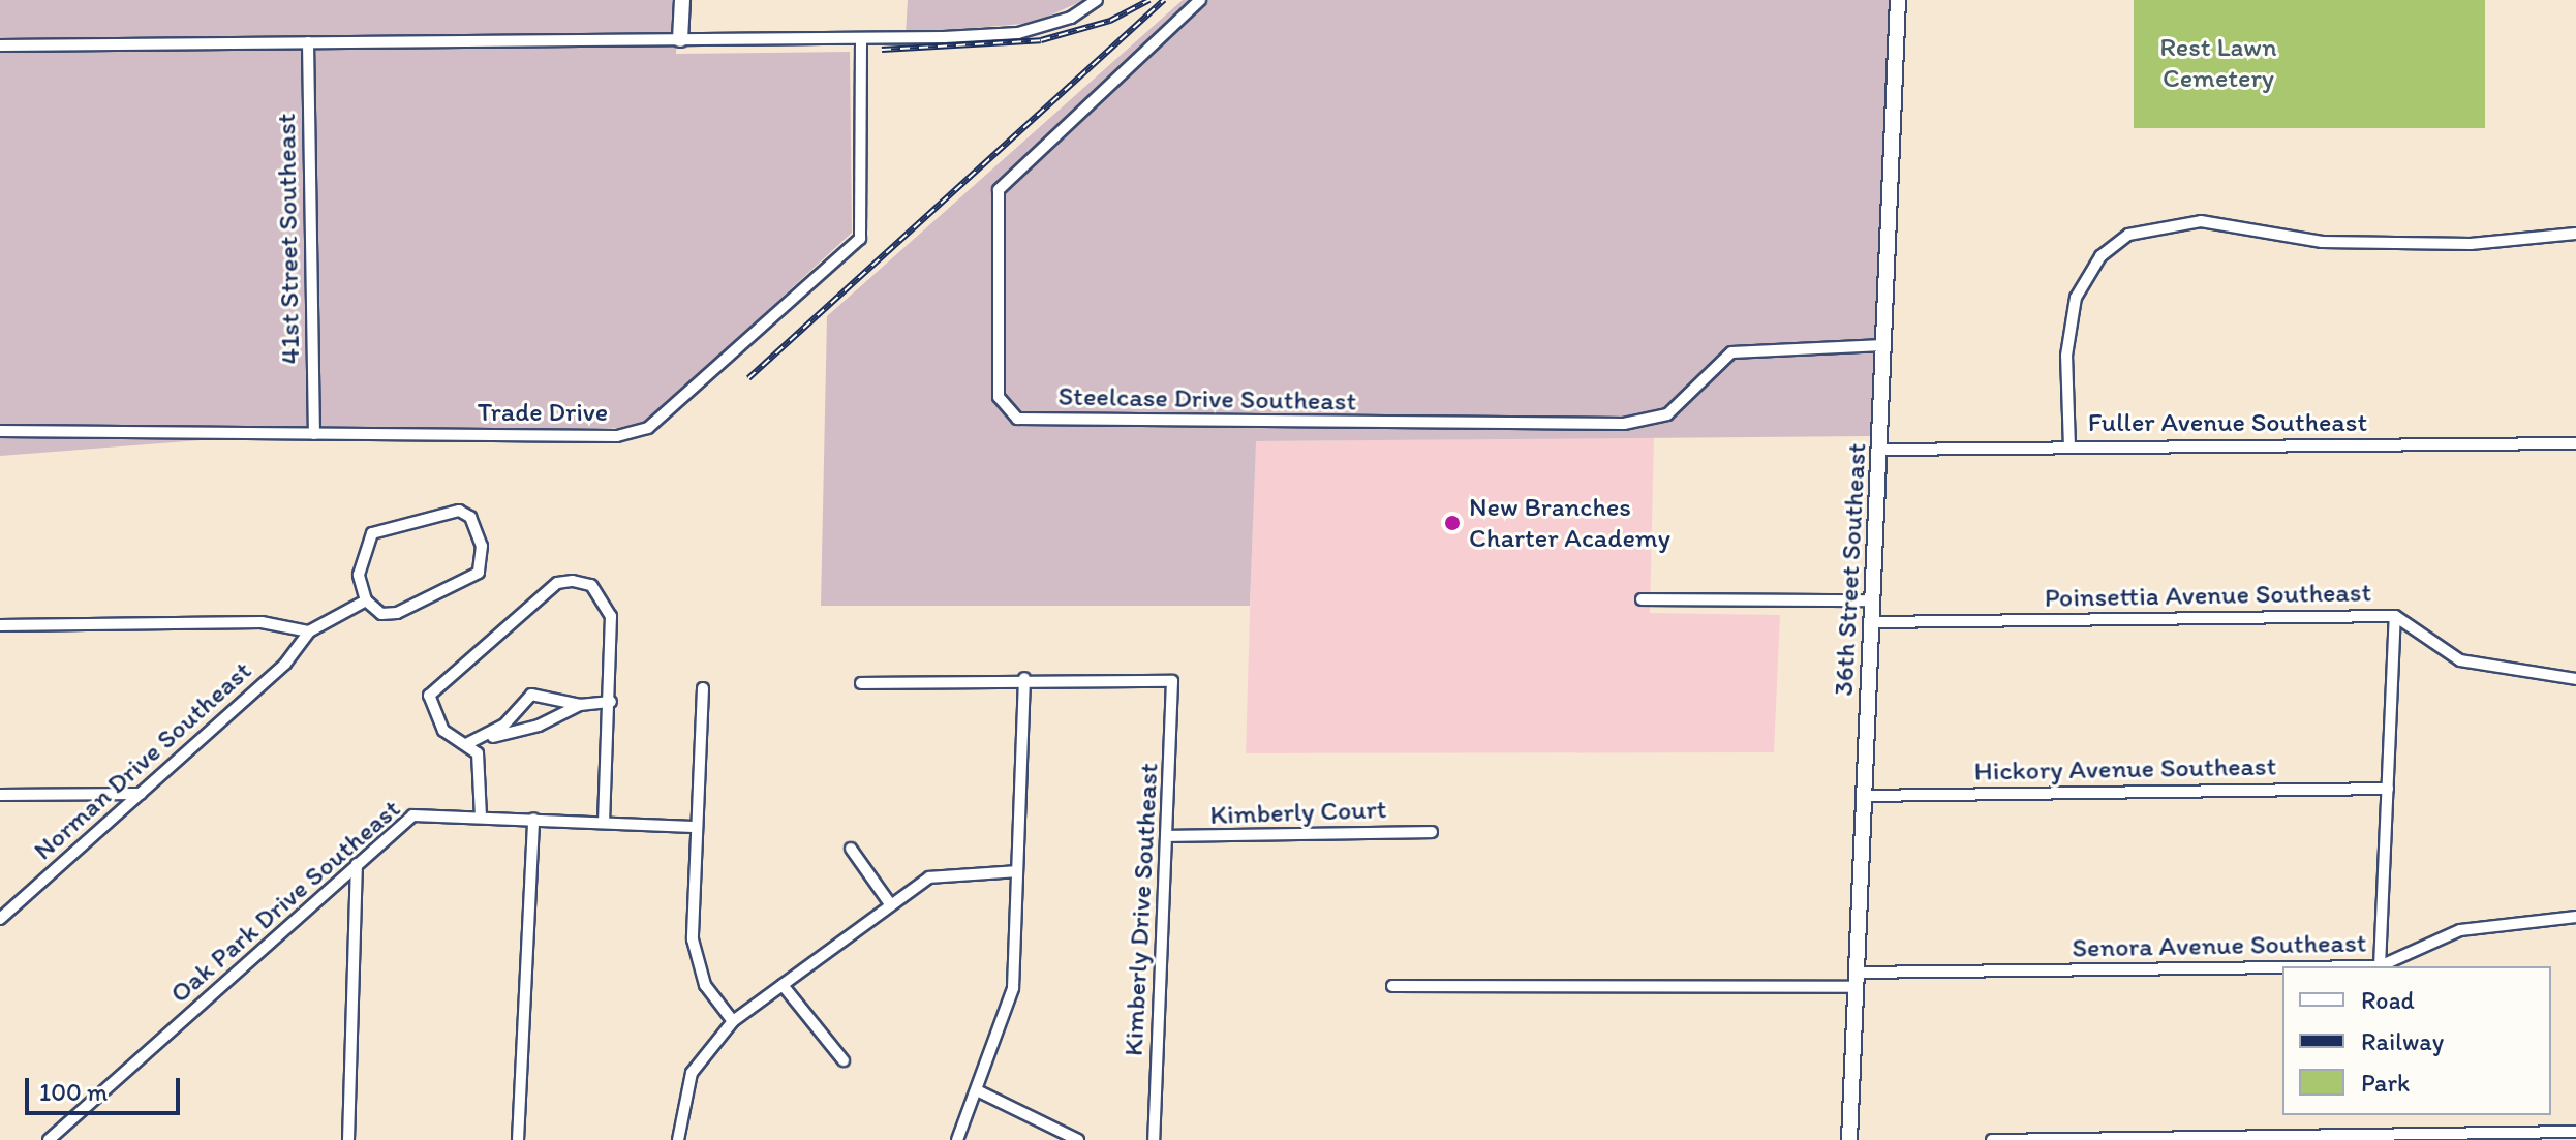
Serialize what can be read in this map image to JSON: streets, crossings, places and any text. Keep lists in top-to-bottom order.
{
  "streets": {
    "street": [
      "41st Street Southeast",
      "Steelcase Drive Southeast",
      "Trade Drive",
      "Fuller Avenue Southeast",
      "36th Street Southeast",
      "Poinsettia Avenue Southeast",
      "Norman Drive Southeast",
      "Hickory Avenue Southeast",
      "Kimberly Court",
      "Oak Park Drive Southeast",
      "Kimberly Drive Southeast",
      "Senora Avenue Southeast"
    ]
  },
  "crossings": [
    ["41st Street Southeast", "Trade Drive"],
    ["Steelcase Drive Southeast", "36th Street Southeast"],
    ["Fuller Avenue Southeast", "36th Street Southeast"],
    ["36th Street Southeast", "Poinsettia Avenue Southeast"],
    ["36th Street Southeast", "Hickory Avenue Southeast"],
    ["36th Street Southeast", "Senora Avenue Southeast"],
    ["Kimberly Court", "Kimberly Drive Southeast"]
  ],
  "parks": ["Rest Lawn Cemetery"],
  "places": ["New Branches Charter Academy"],
  "legend": ["Road", "Railway", "Park"],
  "scale_bar": "100 m"
}
